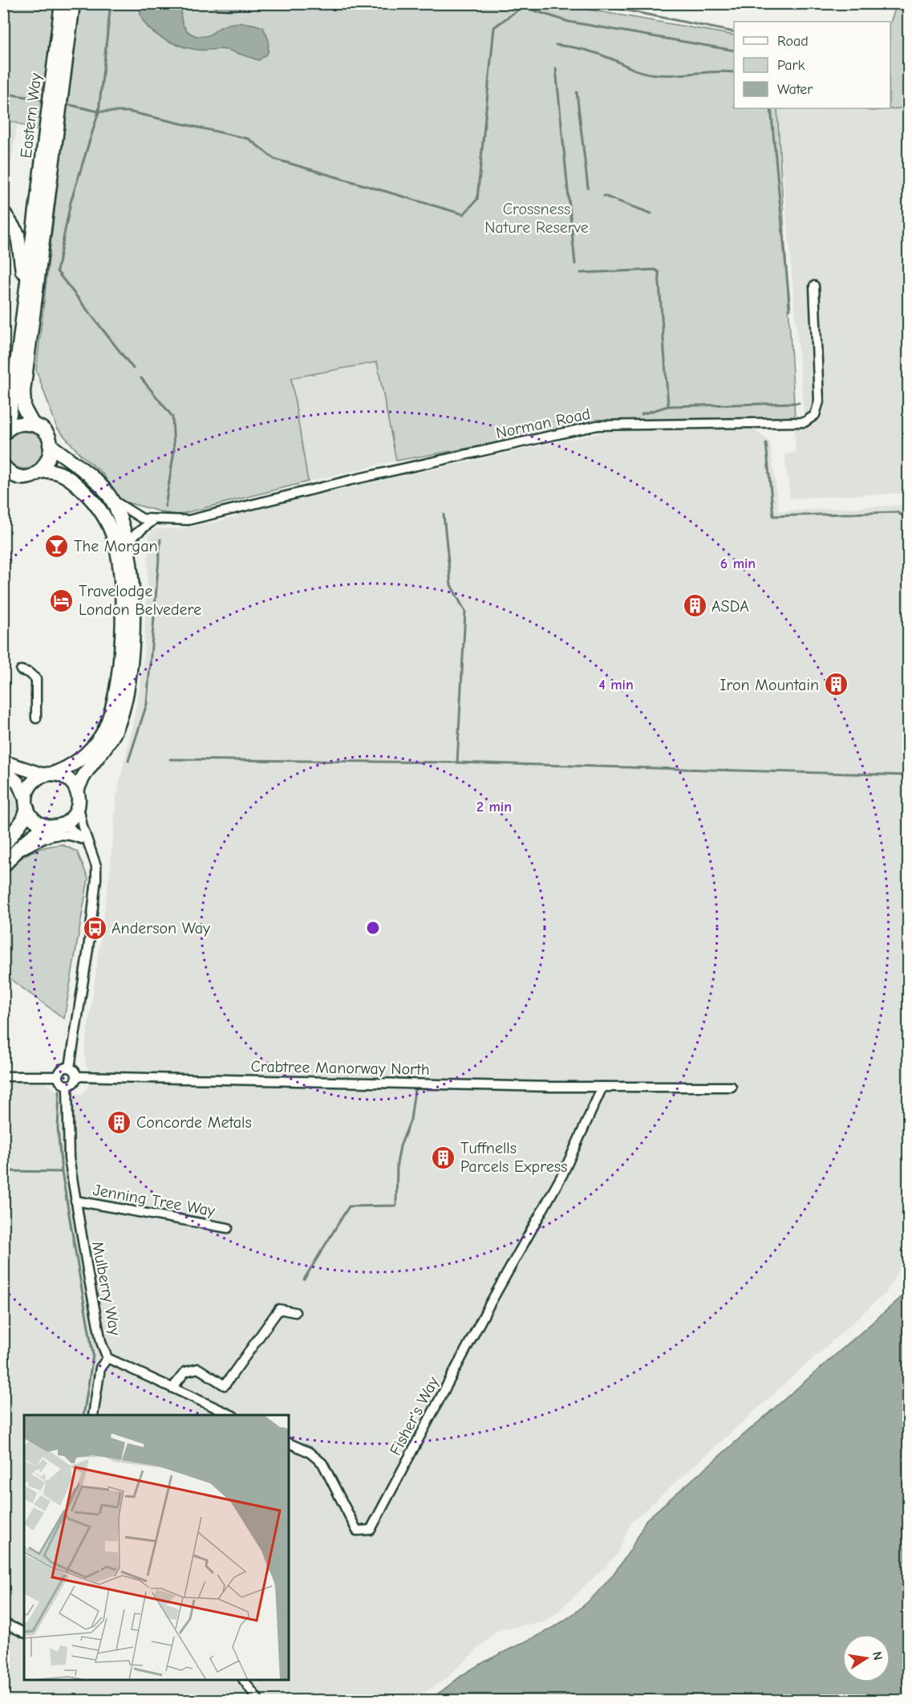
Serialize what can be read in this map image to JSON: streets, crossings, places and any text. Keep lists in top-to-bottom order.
{
  "streets": {
    "main road": ["Eastern Way"],
    "street": [
      "Norman Road",
      "Crabtree Manorway North",
      "Jenning Tree Way",
      "Mulberry Way",
      "Fisher's Way"
    ]
  },
  "crossings": [
    ["Eastern Way", "Norman Road"],
    ["Crabtree Manorway North", "Mulberry Way"],
    ["Crabtree Manorway North", "Fisher's Way"],
    ["Jenning Tree Way", "Mulberry Way"]
  ],
  "parks": ["Crossness Nature Reserve"],
  "places": {
    "bar": ["The Morgan"],
    "hotel": ["Travelodge London Belvedere"],
    "building": [
      "ASDA",
      "Iron Mountain",
      "Concorde Metals",
      "Tuffnells Parcels Express"
    ],
    "bus stop": ["Anderson Way"]
  },
  "legend": ["Road", "Park", "Water"],
  "north": "right",
  "rings": ["6 min", "4 min", "2 min"]
}
